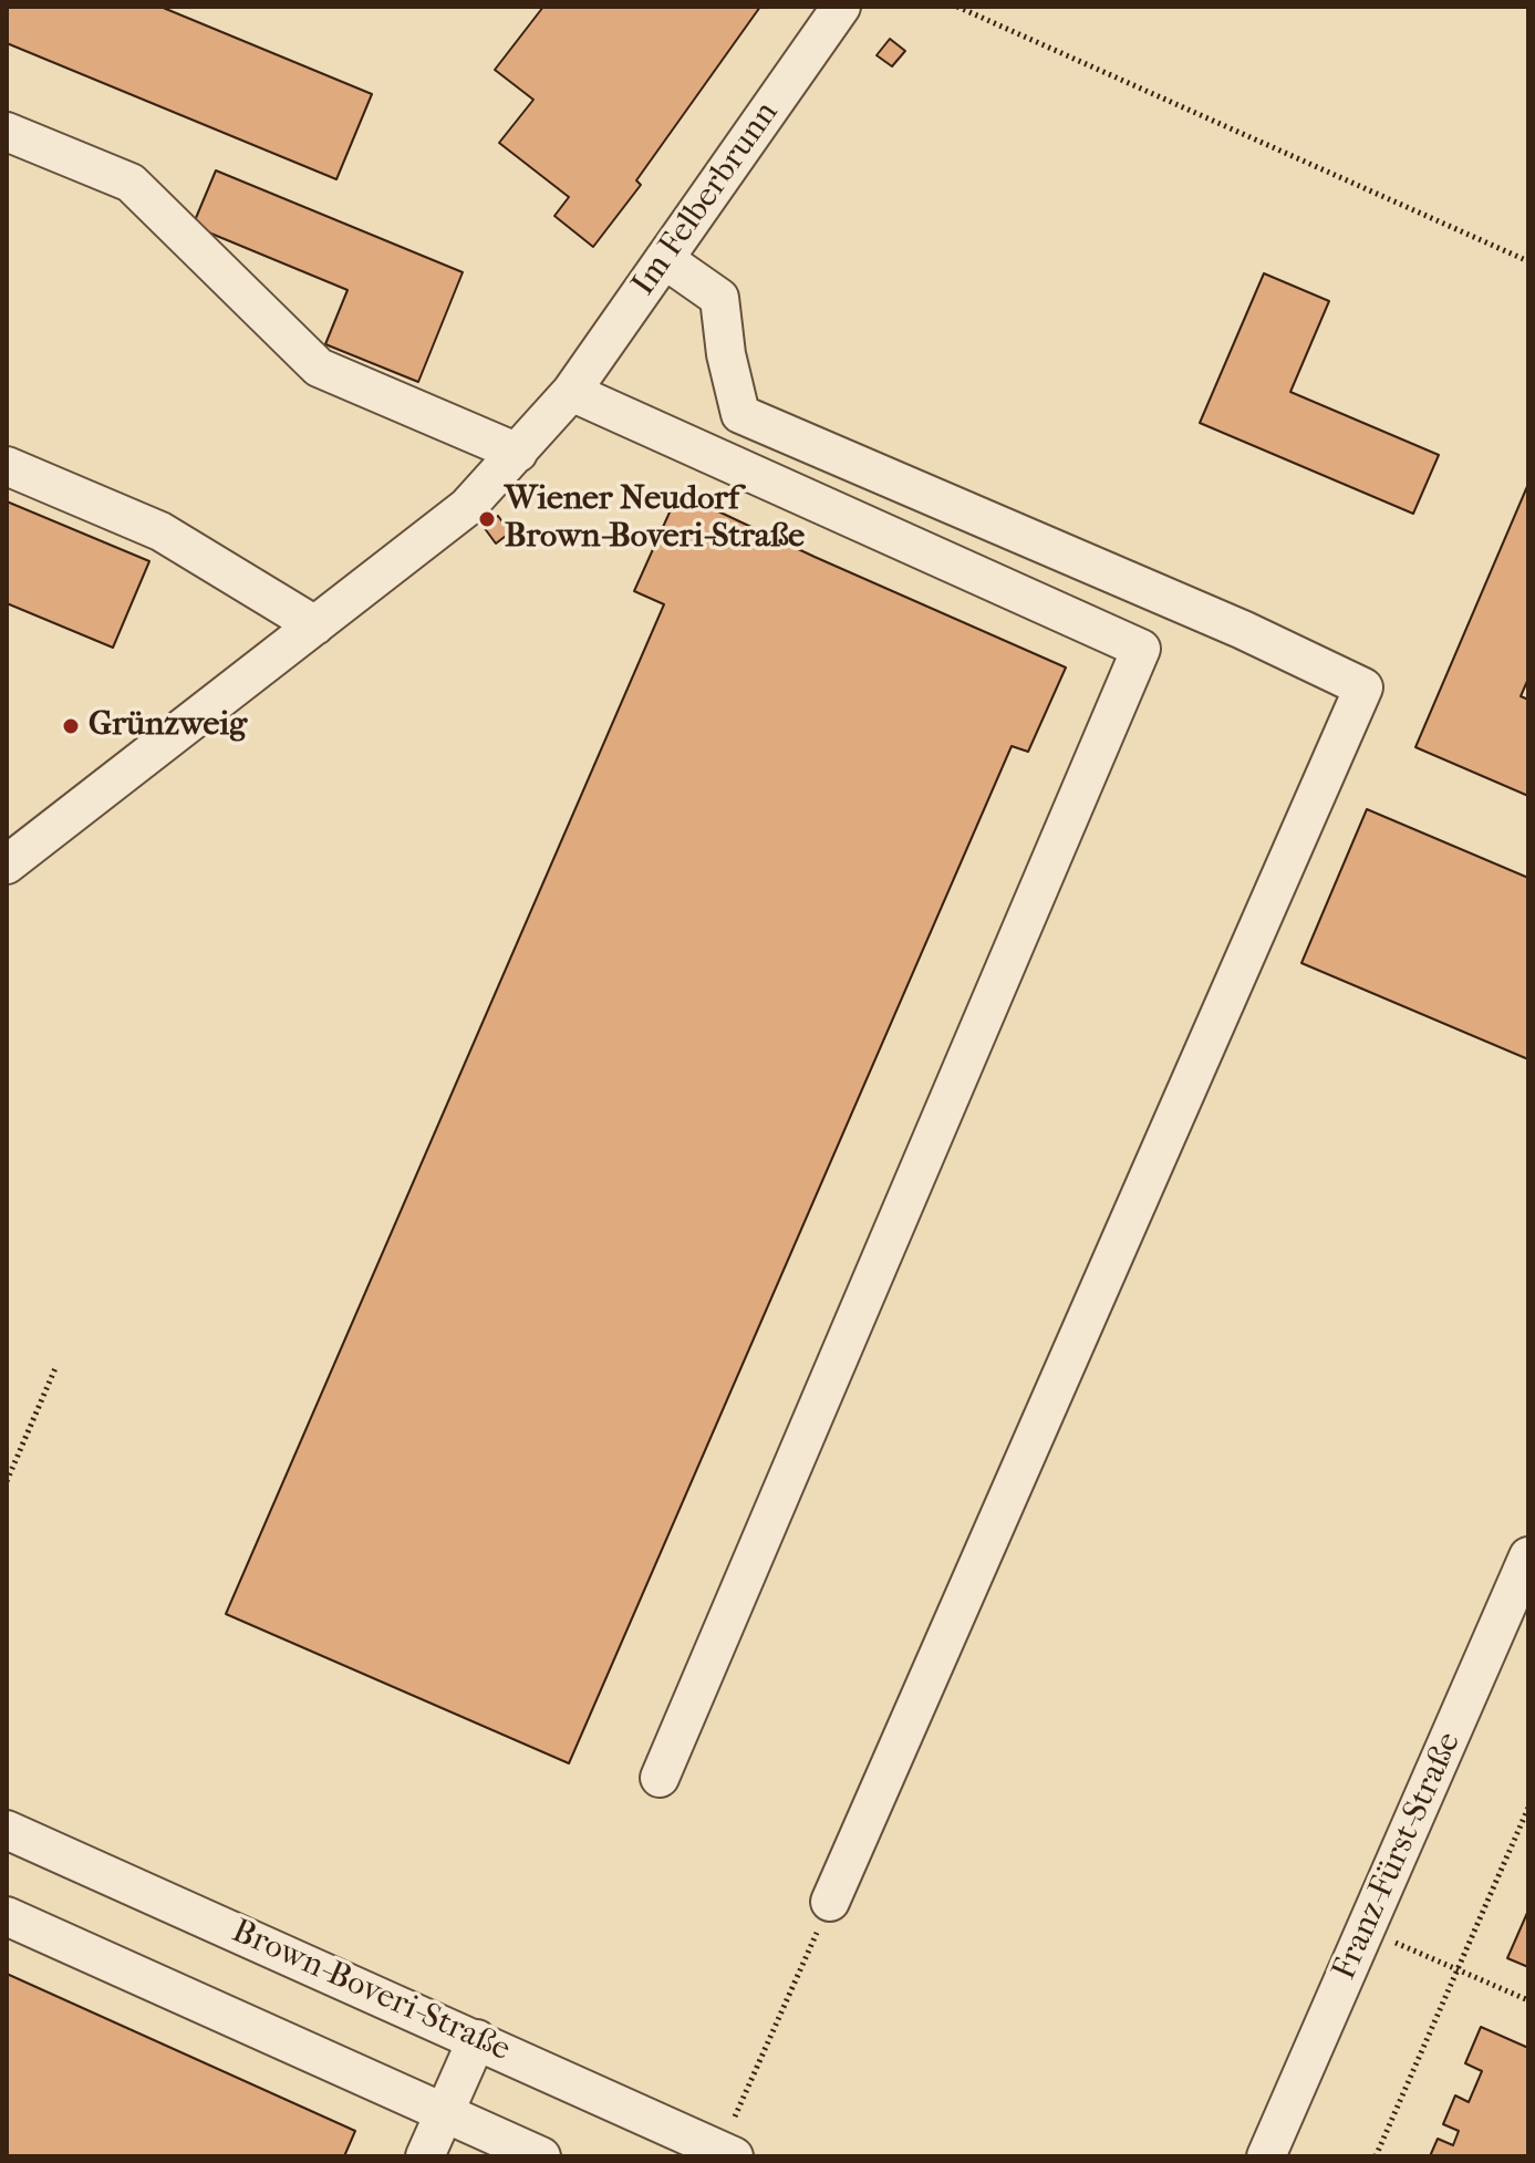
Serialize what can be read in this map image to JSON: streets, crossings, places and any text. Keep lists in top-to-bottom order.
{
  "streets": {
    "street": ["Im Felberbrunn", "Franz-Fürst-Straße", "Brown-Boveri-Straße"]
  },
  "places": ["Wiener Neudorf Brown-Boveri-Straße", "Grünzweig"]
}
